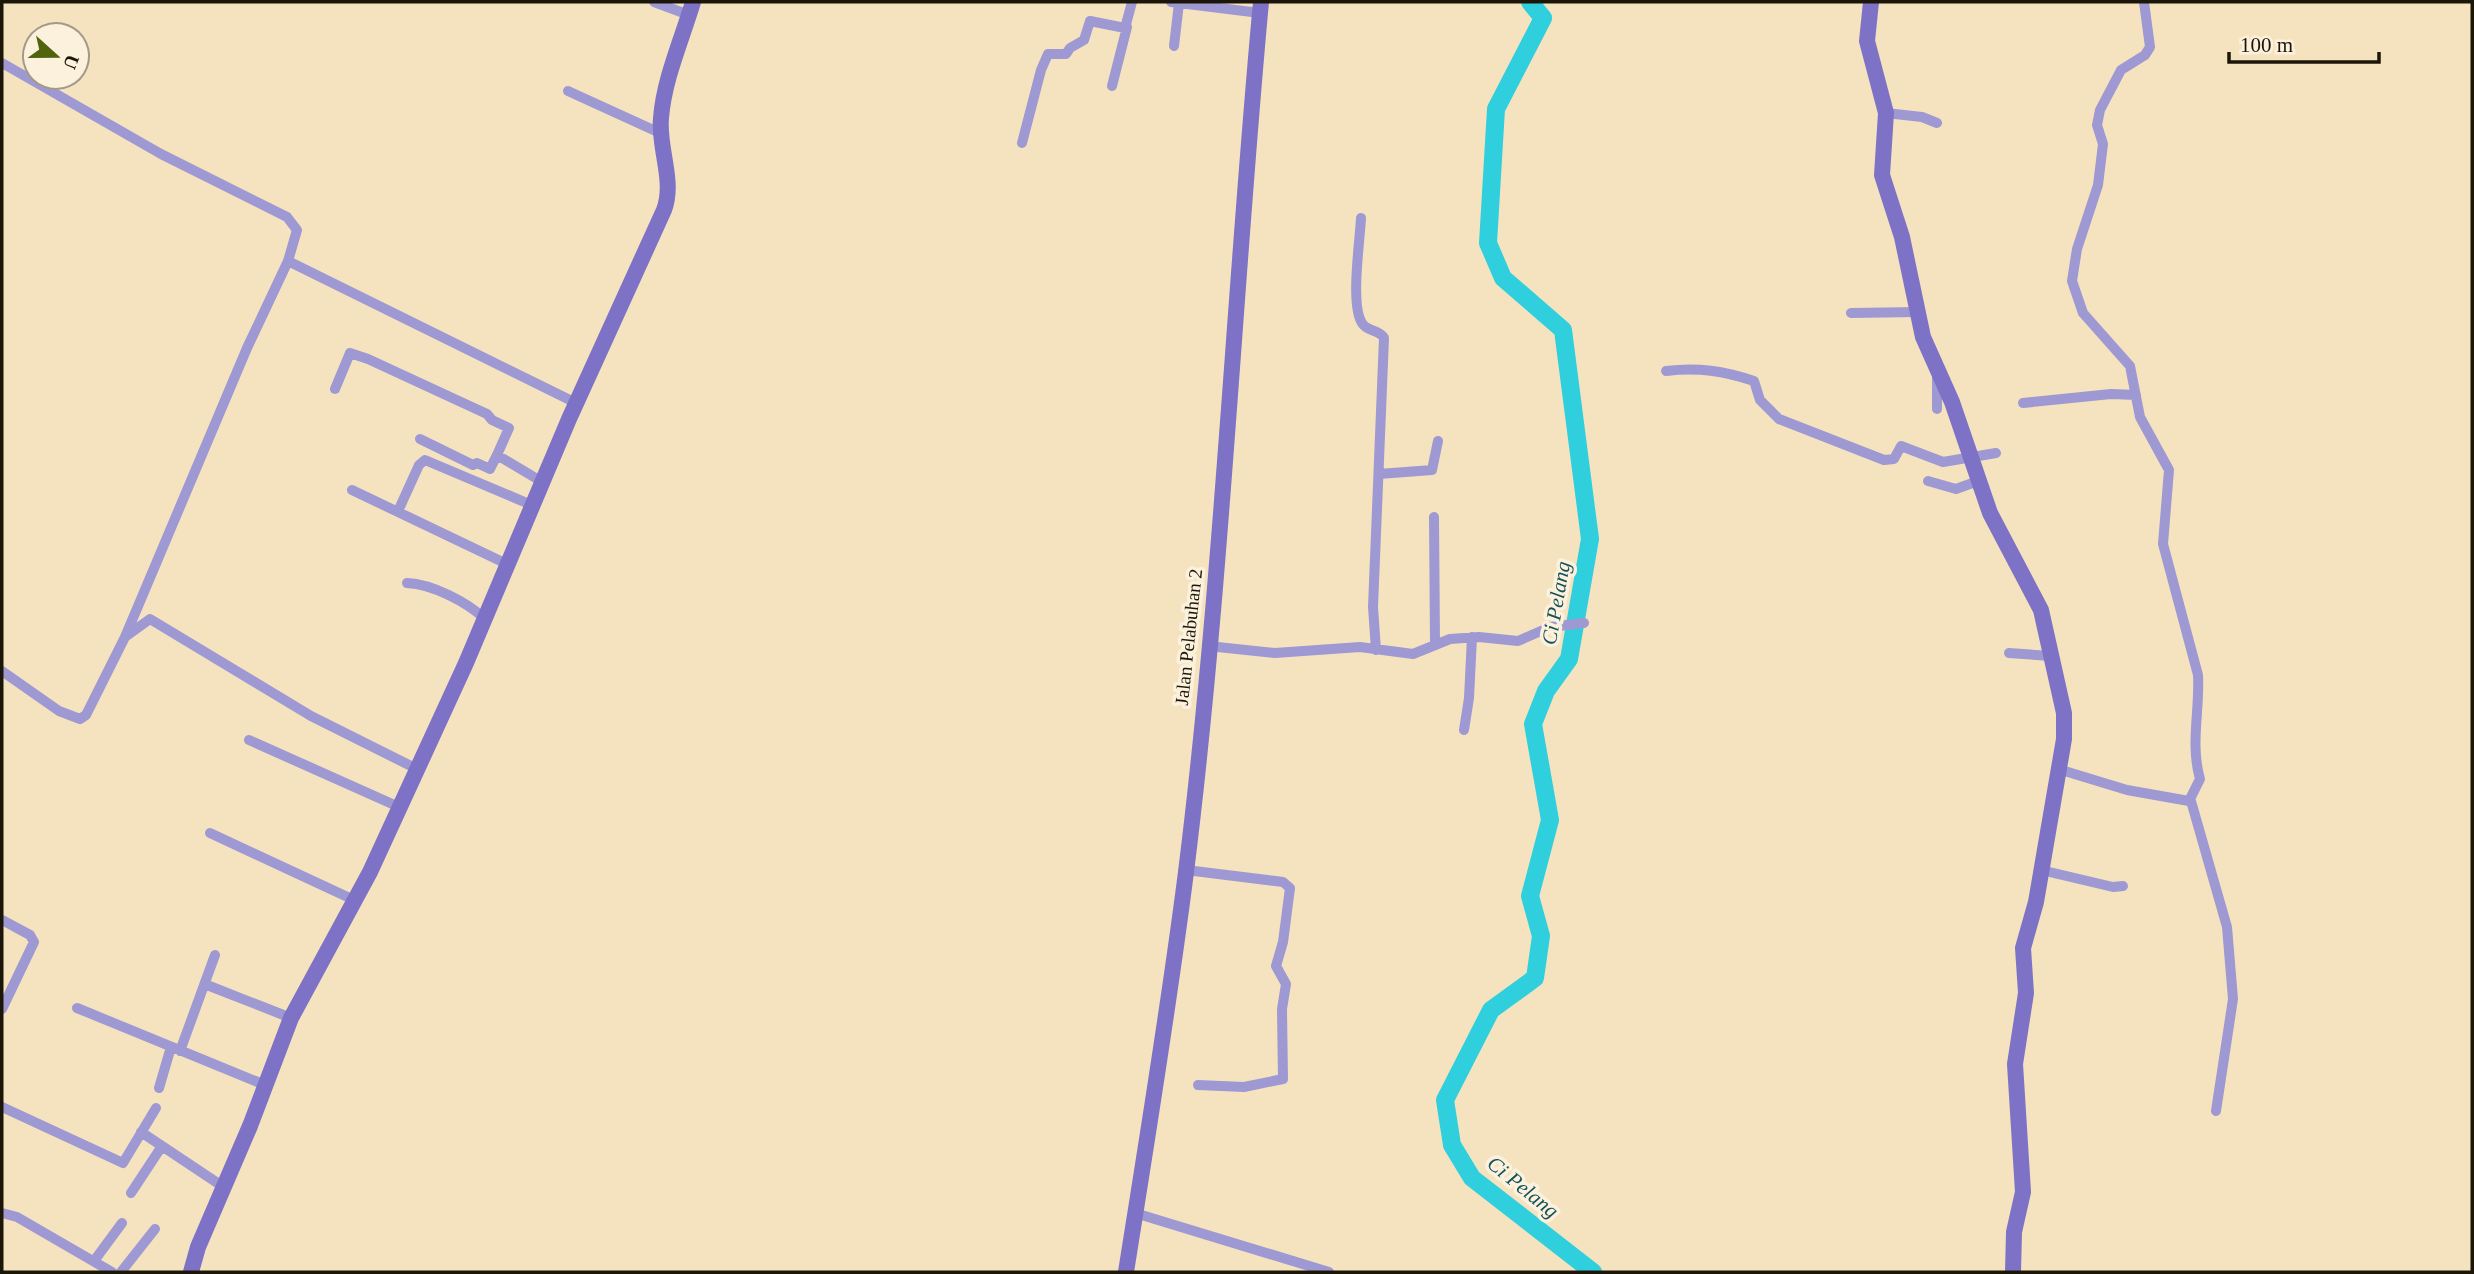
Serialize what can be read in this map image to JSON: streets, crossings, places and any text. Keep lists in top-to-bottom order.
{
  "streets": {
    "street": ["Jalan Pelabuhan 2"]
  },
  "water": ["Ci Pelang"],
  "scale_bar": "100 m",
  "north": "right"
}
